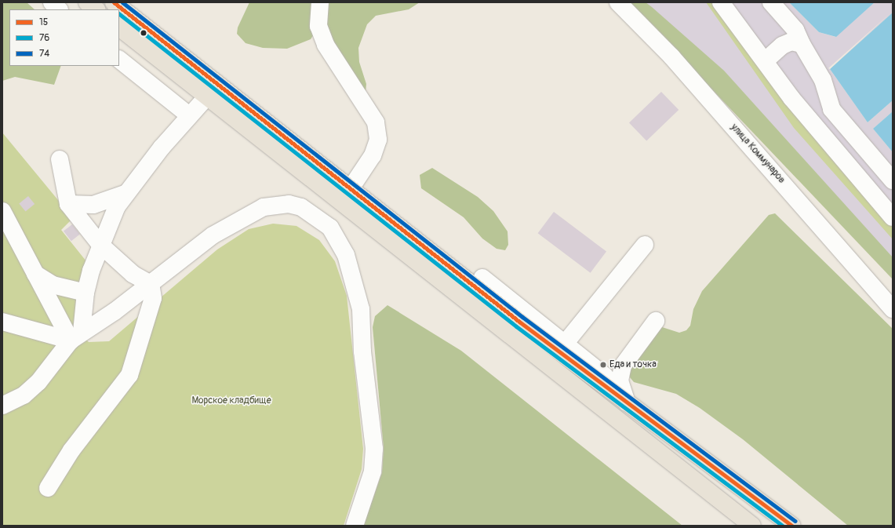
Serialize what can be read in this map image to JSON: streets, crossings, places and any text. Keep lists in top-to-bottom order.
{
  "streets": {
    "street": ["улица Коммунаров"]
  },
  "parks": ["Морское кладбище"],
  "places": ["Еда и точка"],
  "lines": ["transit line 15", "transit line 74", "transit line 76"],
  "legend": ["15", "76", "74"]
}
